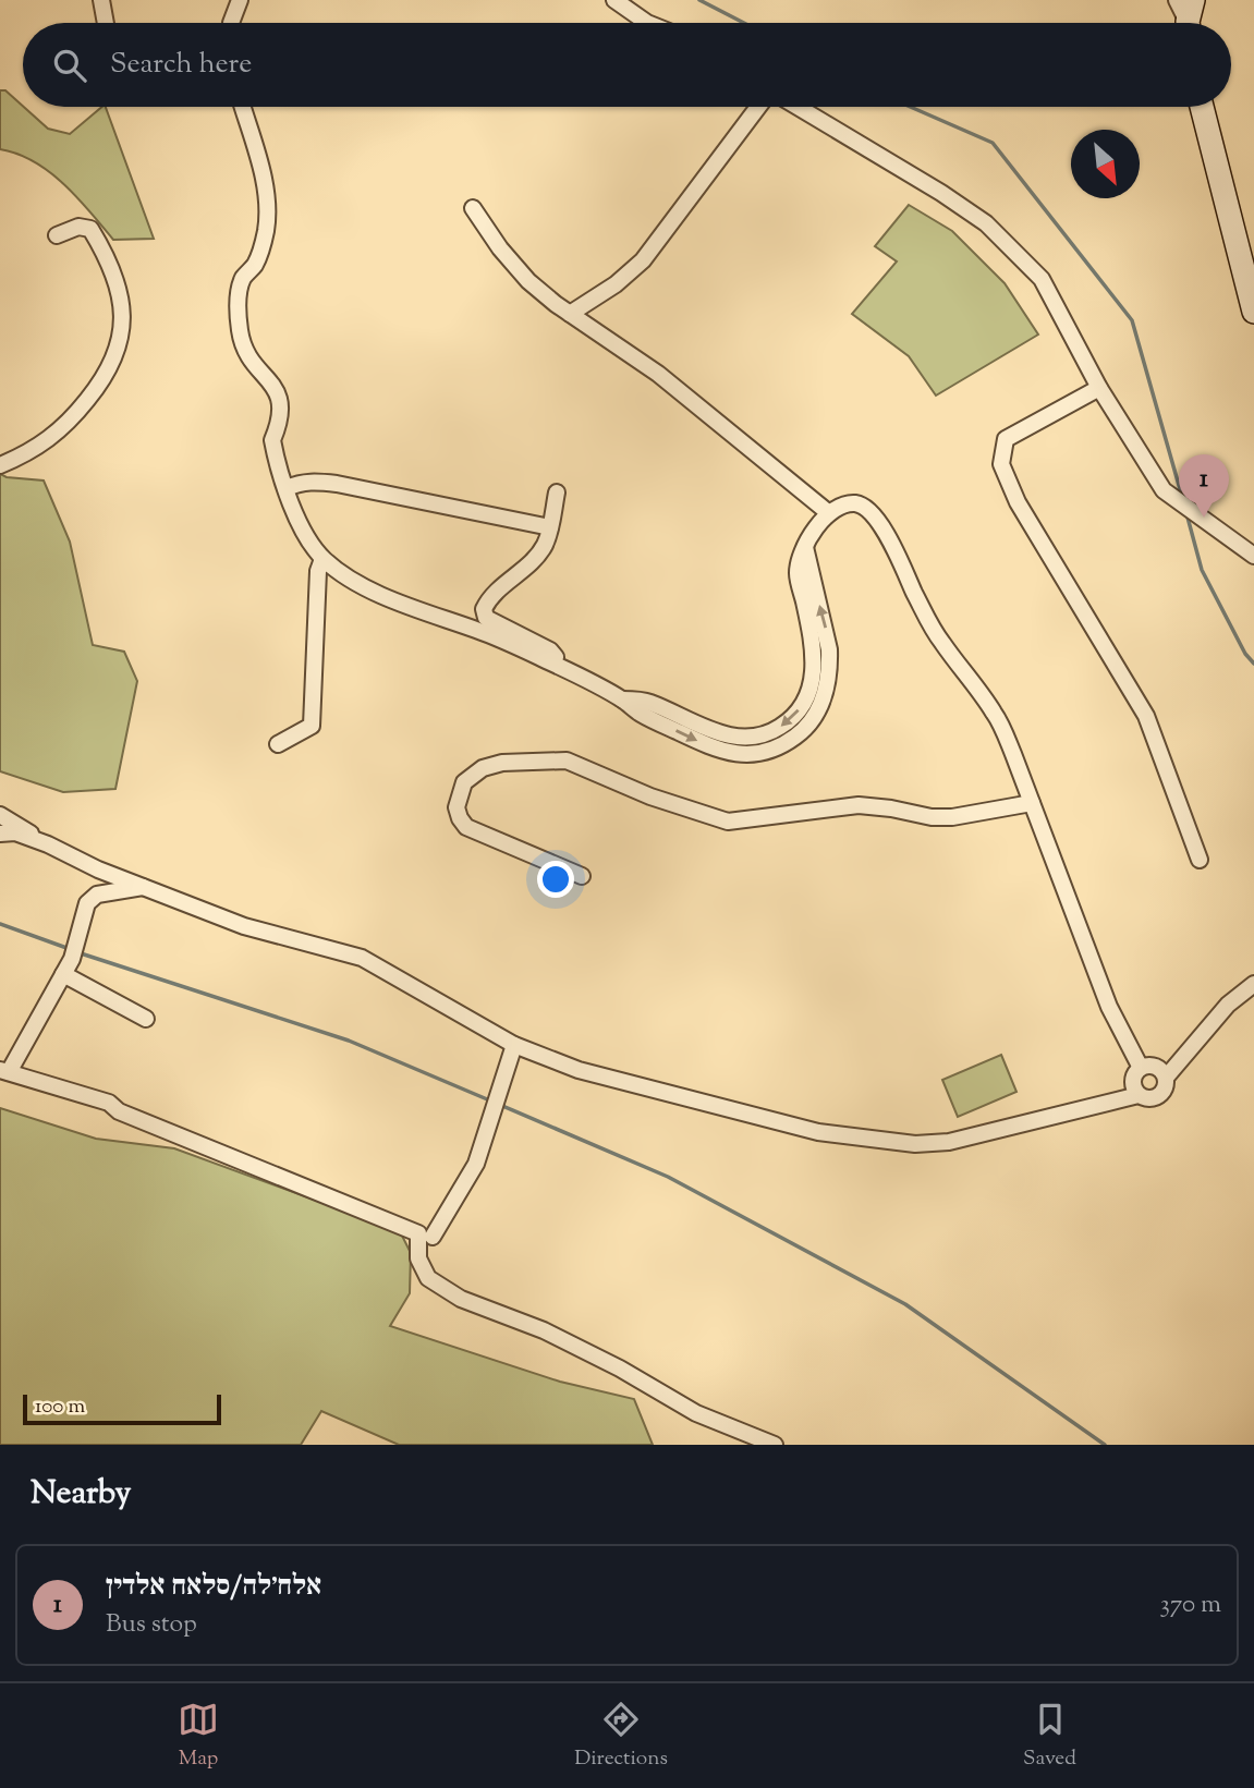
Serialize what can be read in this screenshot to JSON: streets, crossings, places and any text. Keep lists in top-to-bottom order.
{
  "scale_bar": "100 m",
  "north": "bottom right",
  "page": {
    "search": "Search here",
    "pins": "1",
    "scale": "100 m",
    "heading": "Nearby",
    "list": [
      {
        "mark": "1",
        "name": "אלח׳לה/סלאח אלדין",
        "note": "Bus stop",
        "value": "370 m"
      }
    ],
    "nav": ["Map", "Directions", "Saved"]
  }
}
